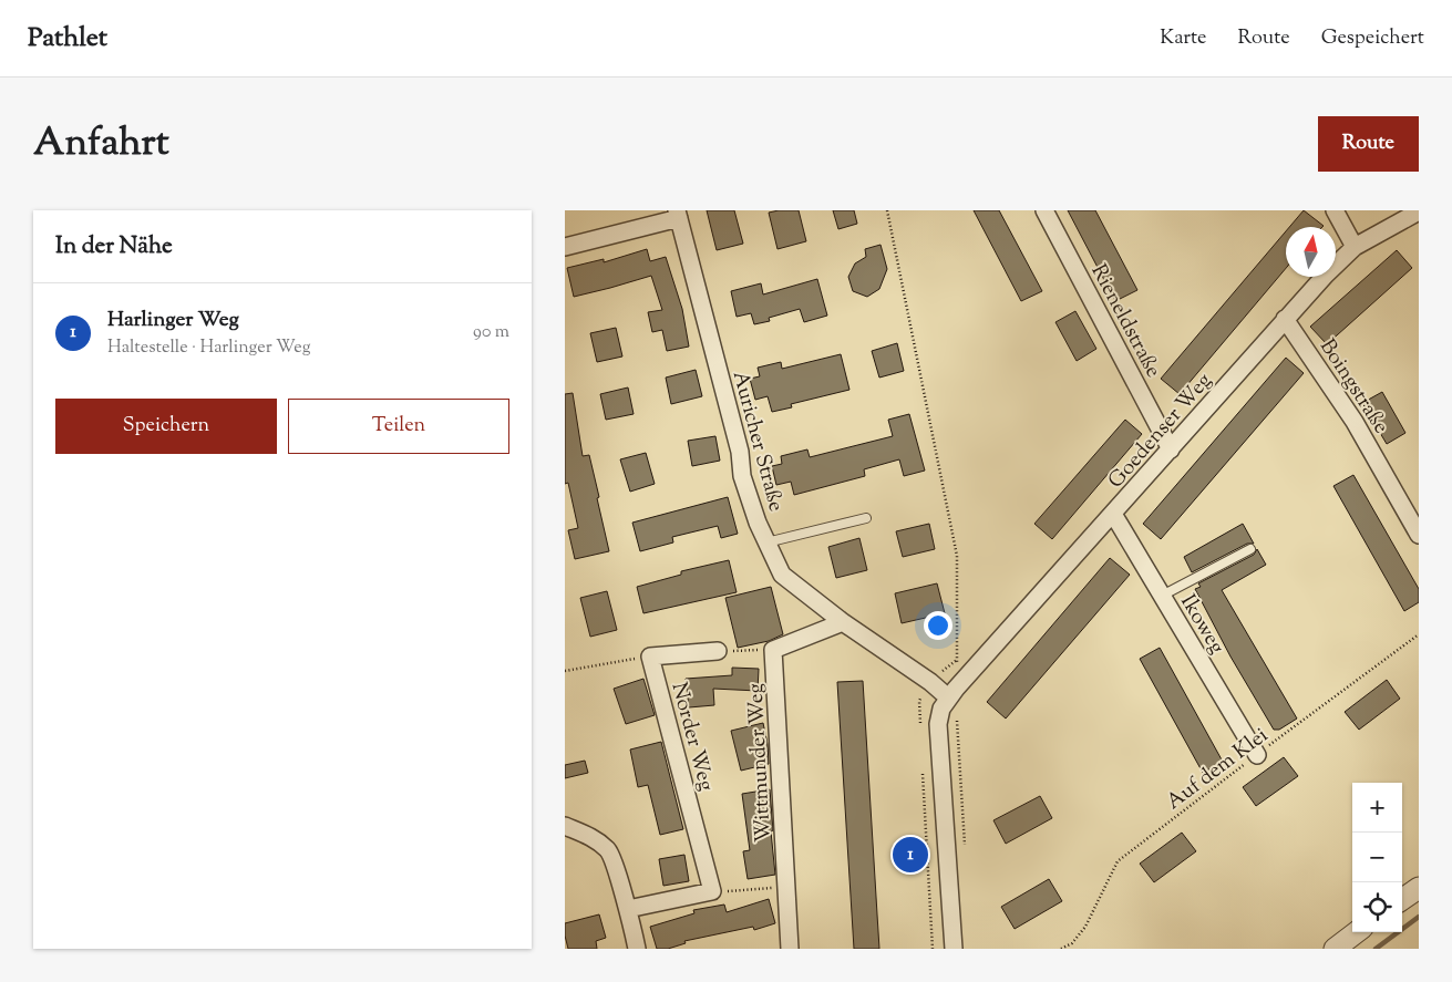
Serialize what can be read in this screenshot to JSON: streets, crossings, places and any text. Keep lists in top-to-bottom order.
{
  "streets": {
    "street": [
      "Rieneldstraße",
      "Boingstraße",
      "Goedenser Weg",
      "Auricher Straße",
      "Ikoweg",
      "Norder Weg",
      "Wittmunder Weg"
    ],
    "path": ["Auf dem Klei"]
  },
  "crossings": [
    ["Rieneldstraße", "Goedenser Weg"],
    ["Boingstraße", "Goedenser Weg"],
    ["Goedenser Weg", "Auricher Straße"],
    ["Goedenser Weg", "Ikoweg"],
    ["Ikoweg", "Auf dem Klei"]
  ],
  "north": "top",
  "page": {
    "header": "Pathlet",
    "nav": ["Karte", "Route", "Gespeichert"],
    "title": "Anfahrt",
    "buttons": [
      "Route",
      ["Speichern", "Teilen"]
    ],
    "heading": "In der Nähe",
    "list": [
      {
        "mark": "1",
        "name": "Harlinger Weg",
        "note": "Haltestelle · Harlinger Weg",
        "value": "90 m"
      }
    ],
    "map_buttons": ["+", "−"],
    "pins": "1"
  }
}
